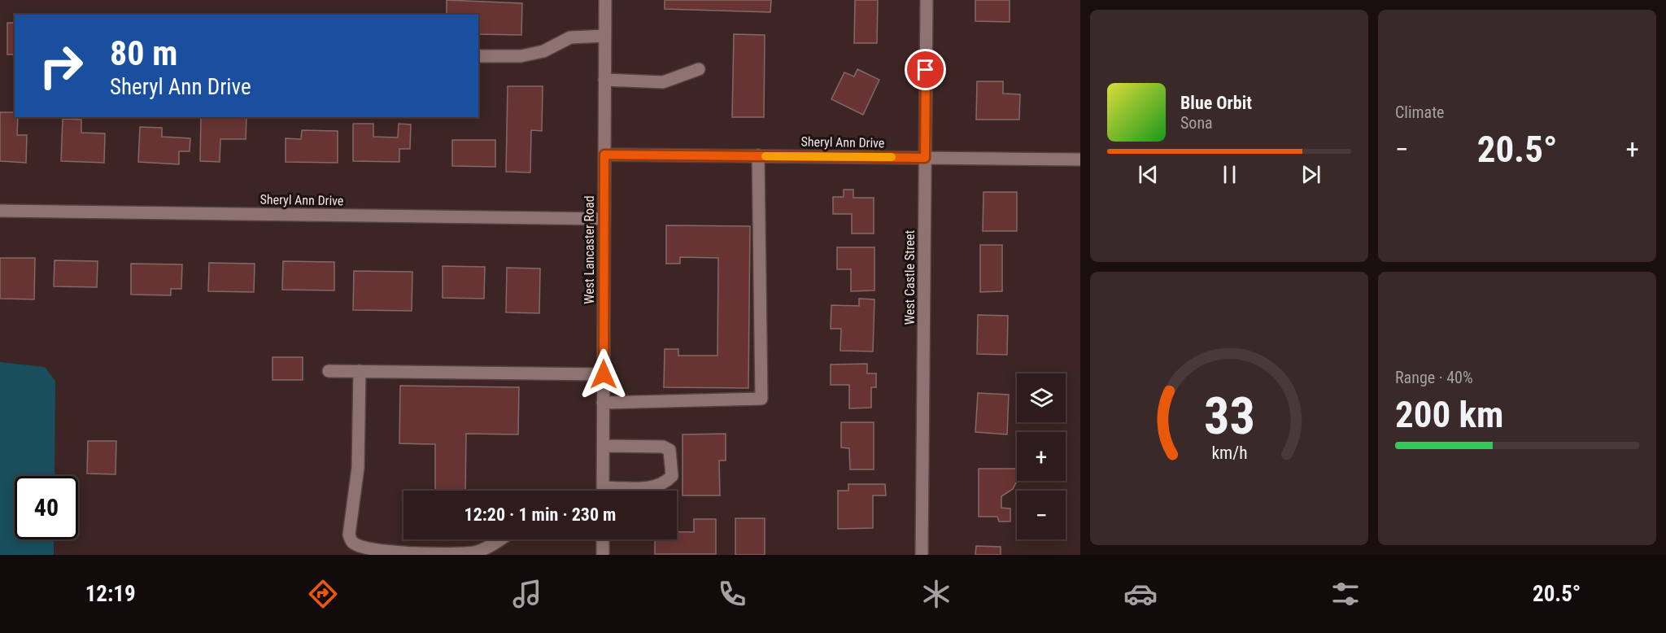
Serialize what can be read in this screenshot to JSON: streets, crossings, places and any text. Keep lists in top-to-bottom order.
{
  "streets": {
    "street": ["Sheryl Ann Drive", "West Lancaster Road", "West Castle Street"]
  },
  "crossings": [
    ["Sheryl Ann Drive", "West Lancaster Road"],
    ["Sheryl Ann Drive", "West Castle Street"]
  ],
  "page": {
    "tile": [
      "Climate",
      ["Range · 40%", "200 km"]
    ],
    "turn": ["80 m", "Sheryl Ann Drive"],
    "song": ["Blue Orbit", "Sona"],
    "heat": ["−", "20.5°", "+"],
    "map_buttons": ["+", "−"],
    "limit": "40",
    "trip": "12:20 · 1 min · 230 m",
    "tabs": ["12:19", "20.5°"],
    "gauge": ["33", "km/h"]
  }
}
